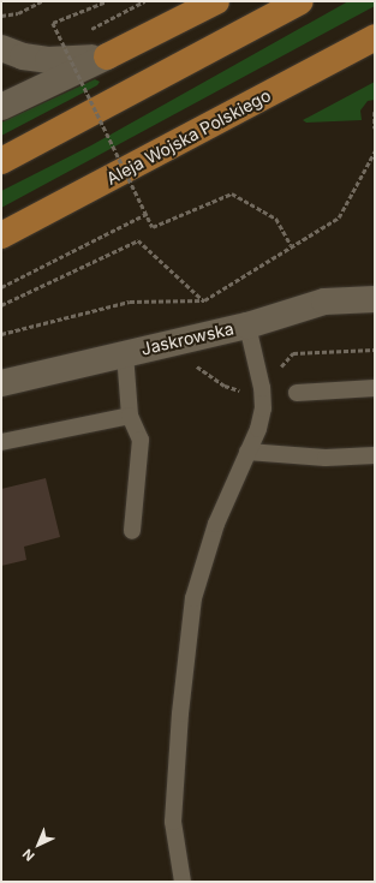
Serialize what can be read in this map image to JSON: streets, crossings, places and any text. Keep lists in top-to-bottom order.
{
  "streets": {
    "main road": ["Aleja Wojska Polskiego"],
    "street": ["Jaskrowska"]
  },
  "north": "bottom left"
}
